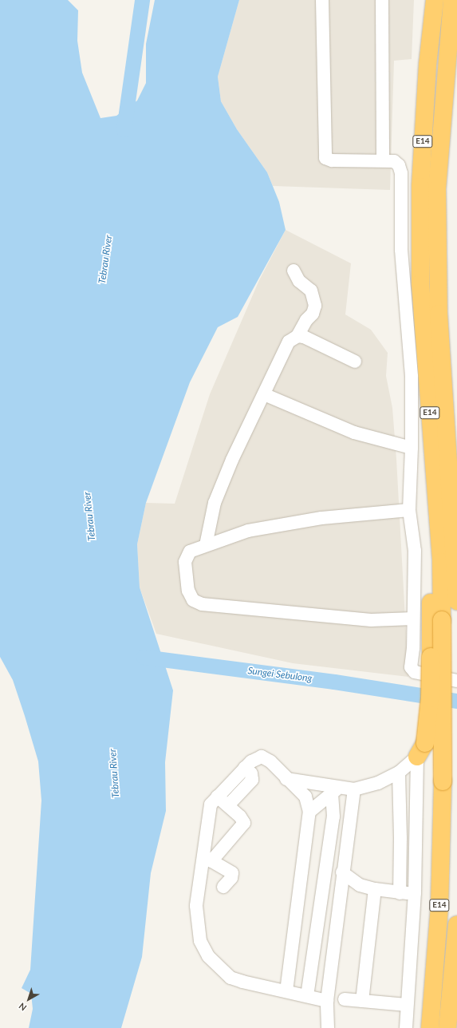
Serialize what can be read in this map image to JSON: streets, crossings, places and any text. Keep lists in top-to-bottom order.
{
  "streets": {
    "highway": ["E14"]
  },
  "water": ["Tebrau River", "Sungei Sebulong"],
  "north": "bottom left"
}
